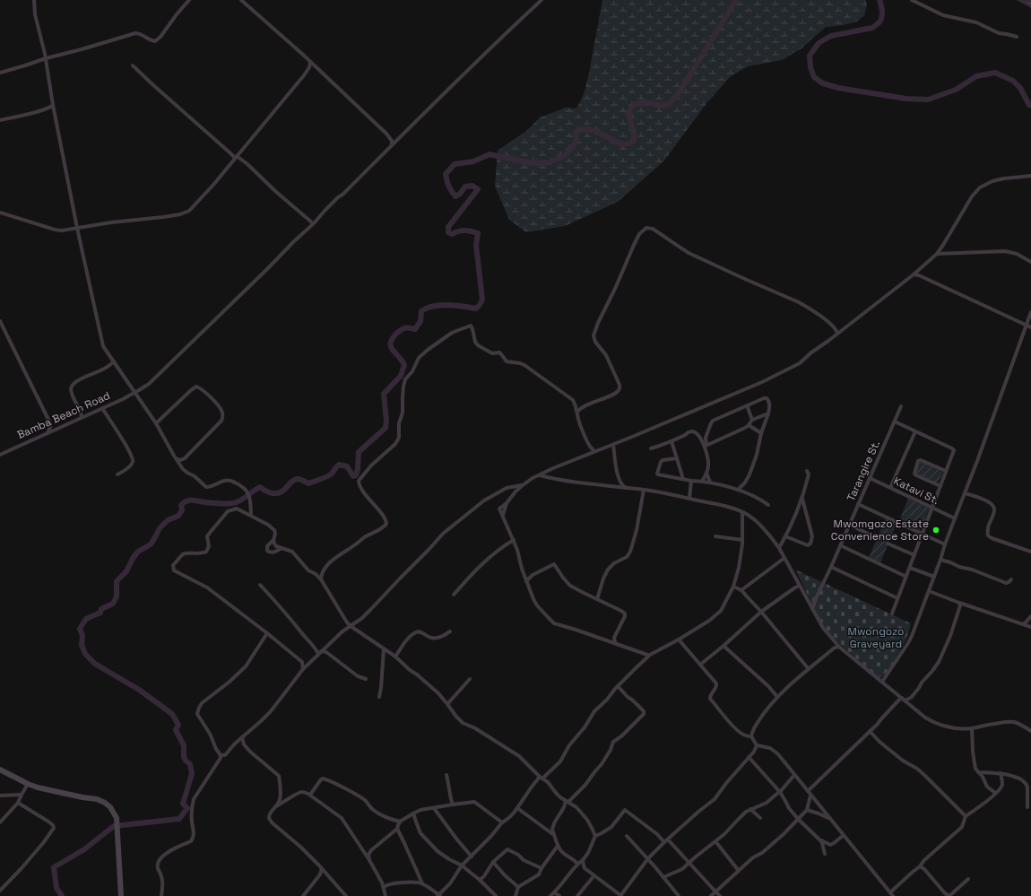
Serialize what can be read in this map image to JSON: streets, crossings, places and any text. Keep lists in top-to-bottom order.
{
  "streets": {
    "street": ["Bamba Beach Road", "Tarangire St.", "Katavi St."]
  },
  "crossings": [
    ["Tarangire St.", "Katavi St."]
  ],
  "parks": ["Mwongozo Graveyard"],
  "places": ["Mwomgozo Estate Convenience Store"]
}
